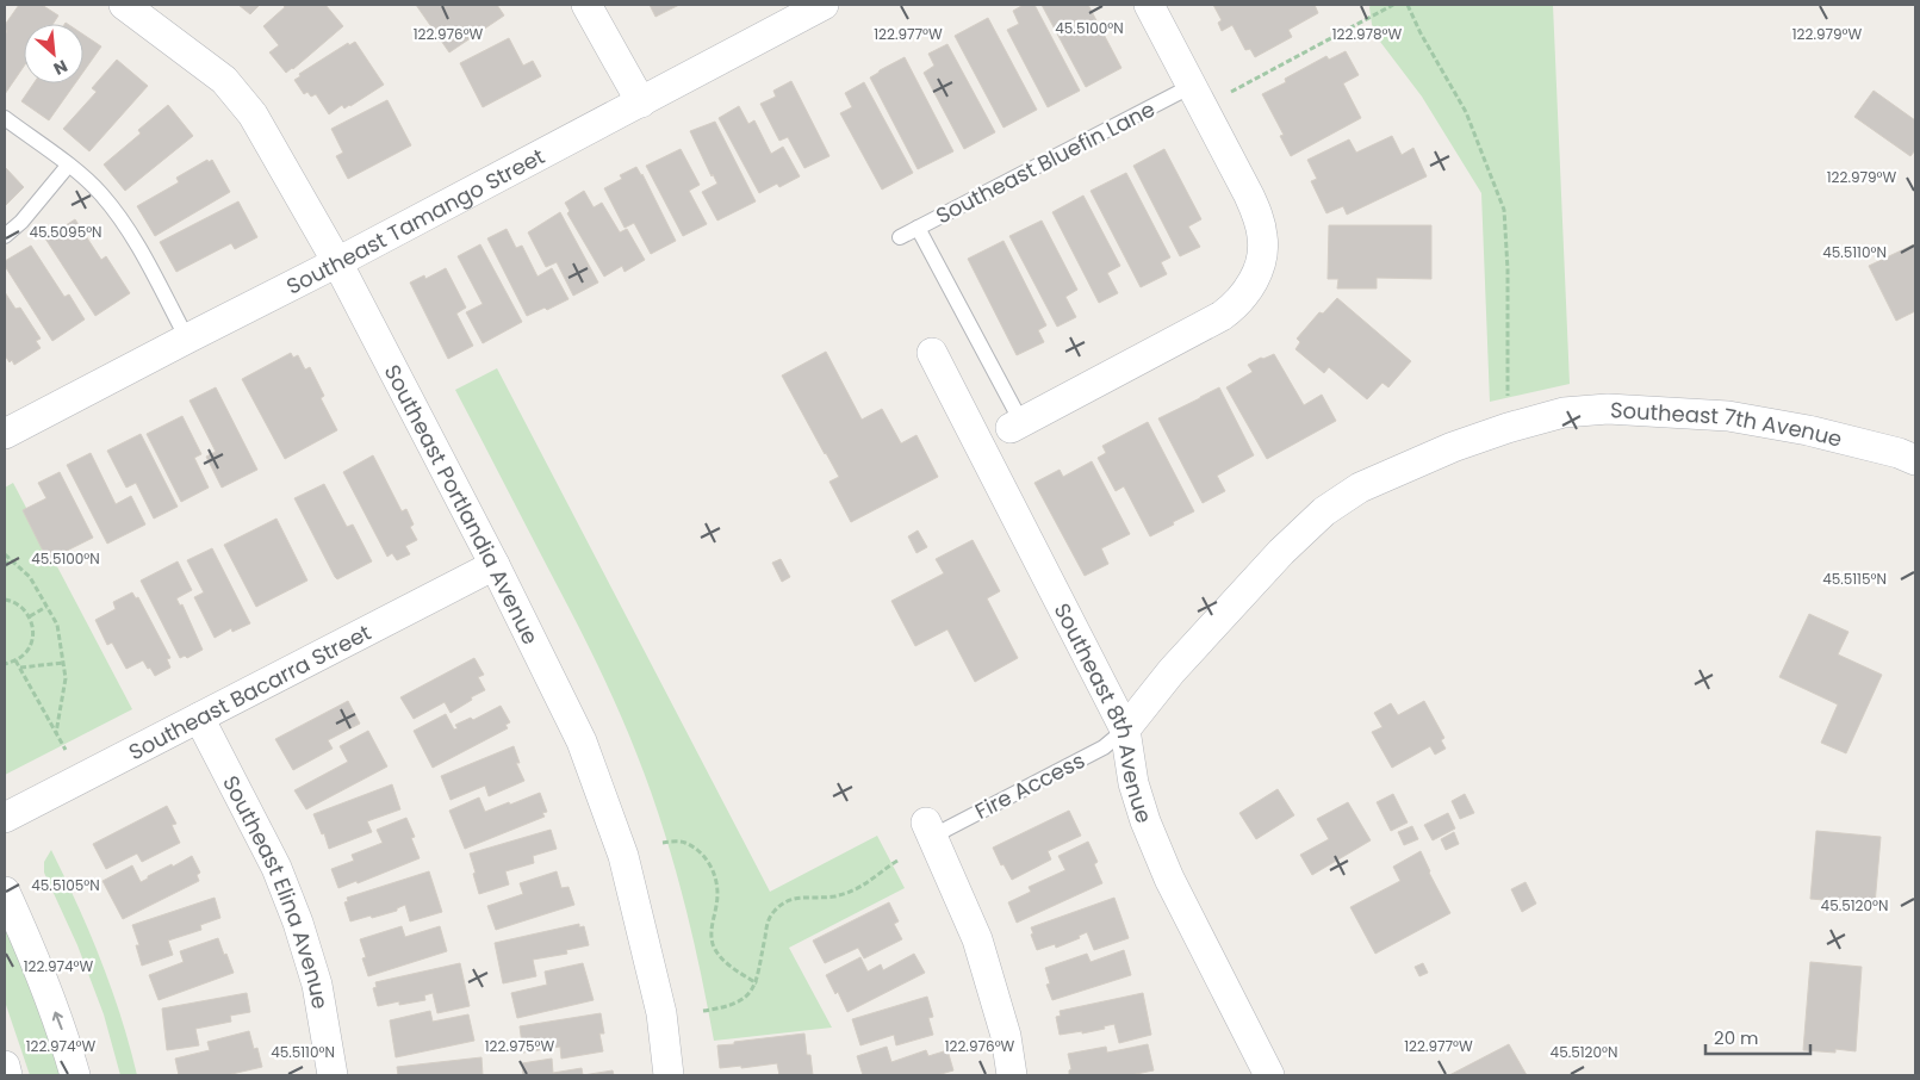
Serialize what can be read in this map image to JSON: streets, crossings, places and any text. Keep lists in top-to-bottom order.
{
  "streets": {
    "street": [
      "Southeast Tamango Street",
      "Southeast 7th Avenue",
      "Southeast Portlandia Avenue",
      "Southeast Bacarra Street",
      "Southeast 8th Avenue",
      "Southeast Elina Avenue"
    ],
    "lane": ["Southeast Bluefin Lane", "Fire Access"]
  },
  "crossings": [
    ["Southeast Tamango Street", "Southeast Portlandia Avenue"],
    ["Southeast 7th Avenue", "Southeast 8th Avenue"],
    ["Southeast 7th Avenue", "Fire Access"],
    ["Southeast Portlandia Avenue", "Southeast Bacarra Street"],
    ["Southeast Bacarra Street", "Southeast Elina Avenue"],
    ["Southeast 8th Avenue", "Fire Access"]
  ],
  "scale_bar": "20 m",
  "north": "bottom right",
  "coordinates": [
    "45.5100°N",
    "122.976°W",
    "122.977°W",
    "122.978°W",
    "122.979°W",
    "45.5095°N",
    "45.5110°N",
    "45.5115°N",
    "45.5105°N",
    "45.5120°N",
    "122.974°W",
    "122.975°W"
  ]
}
